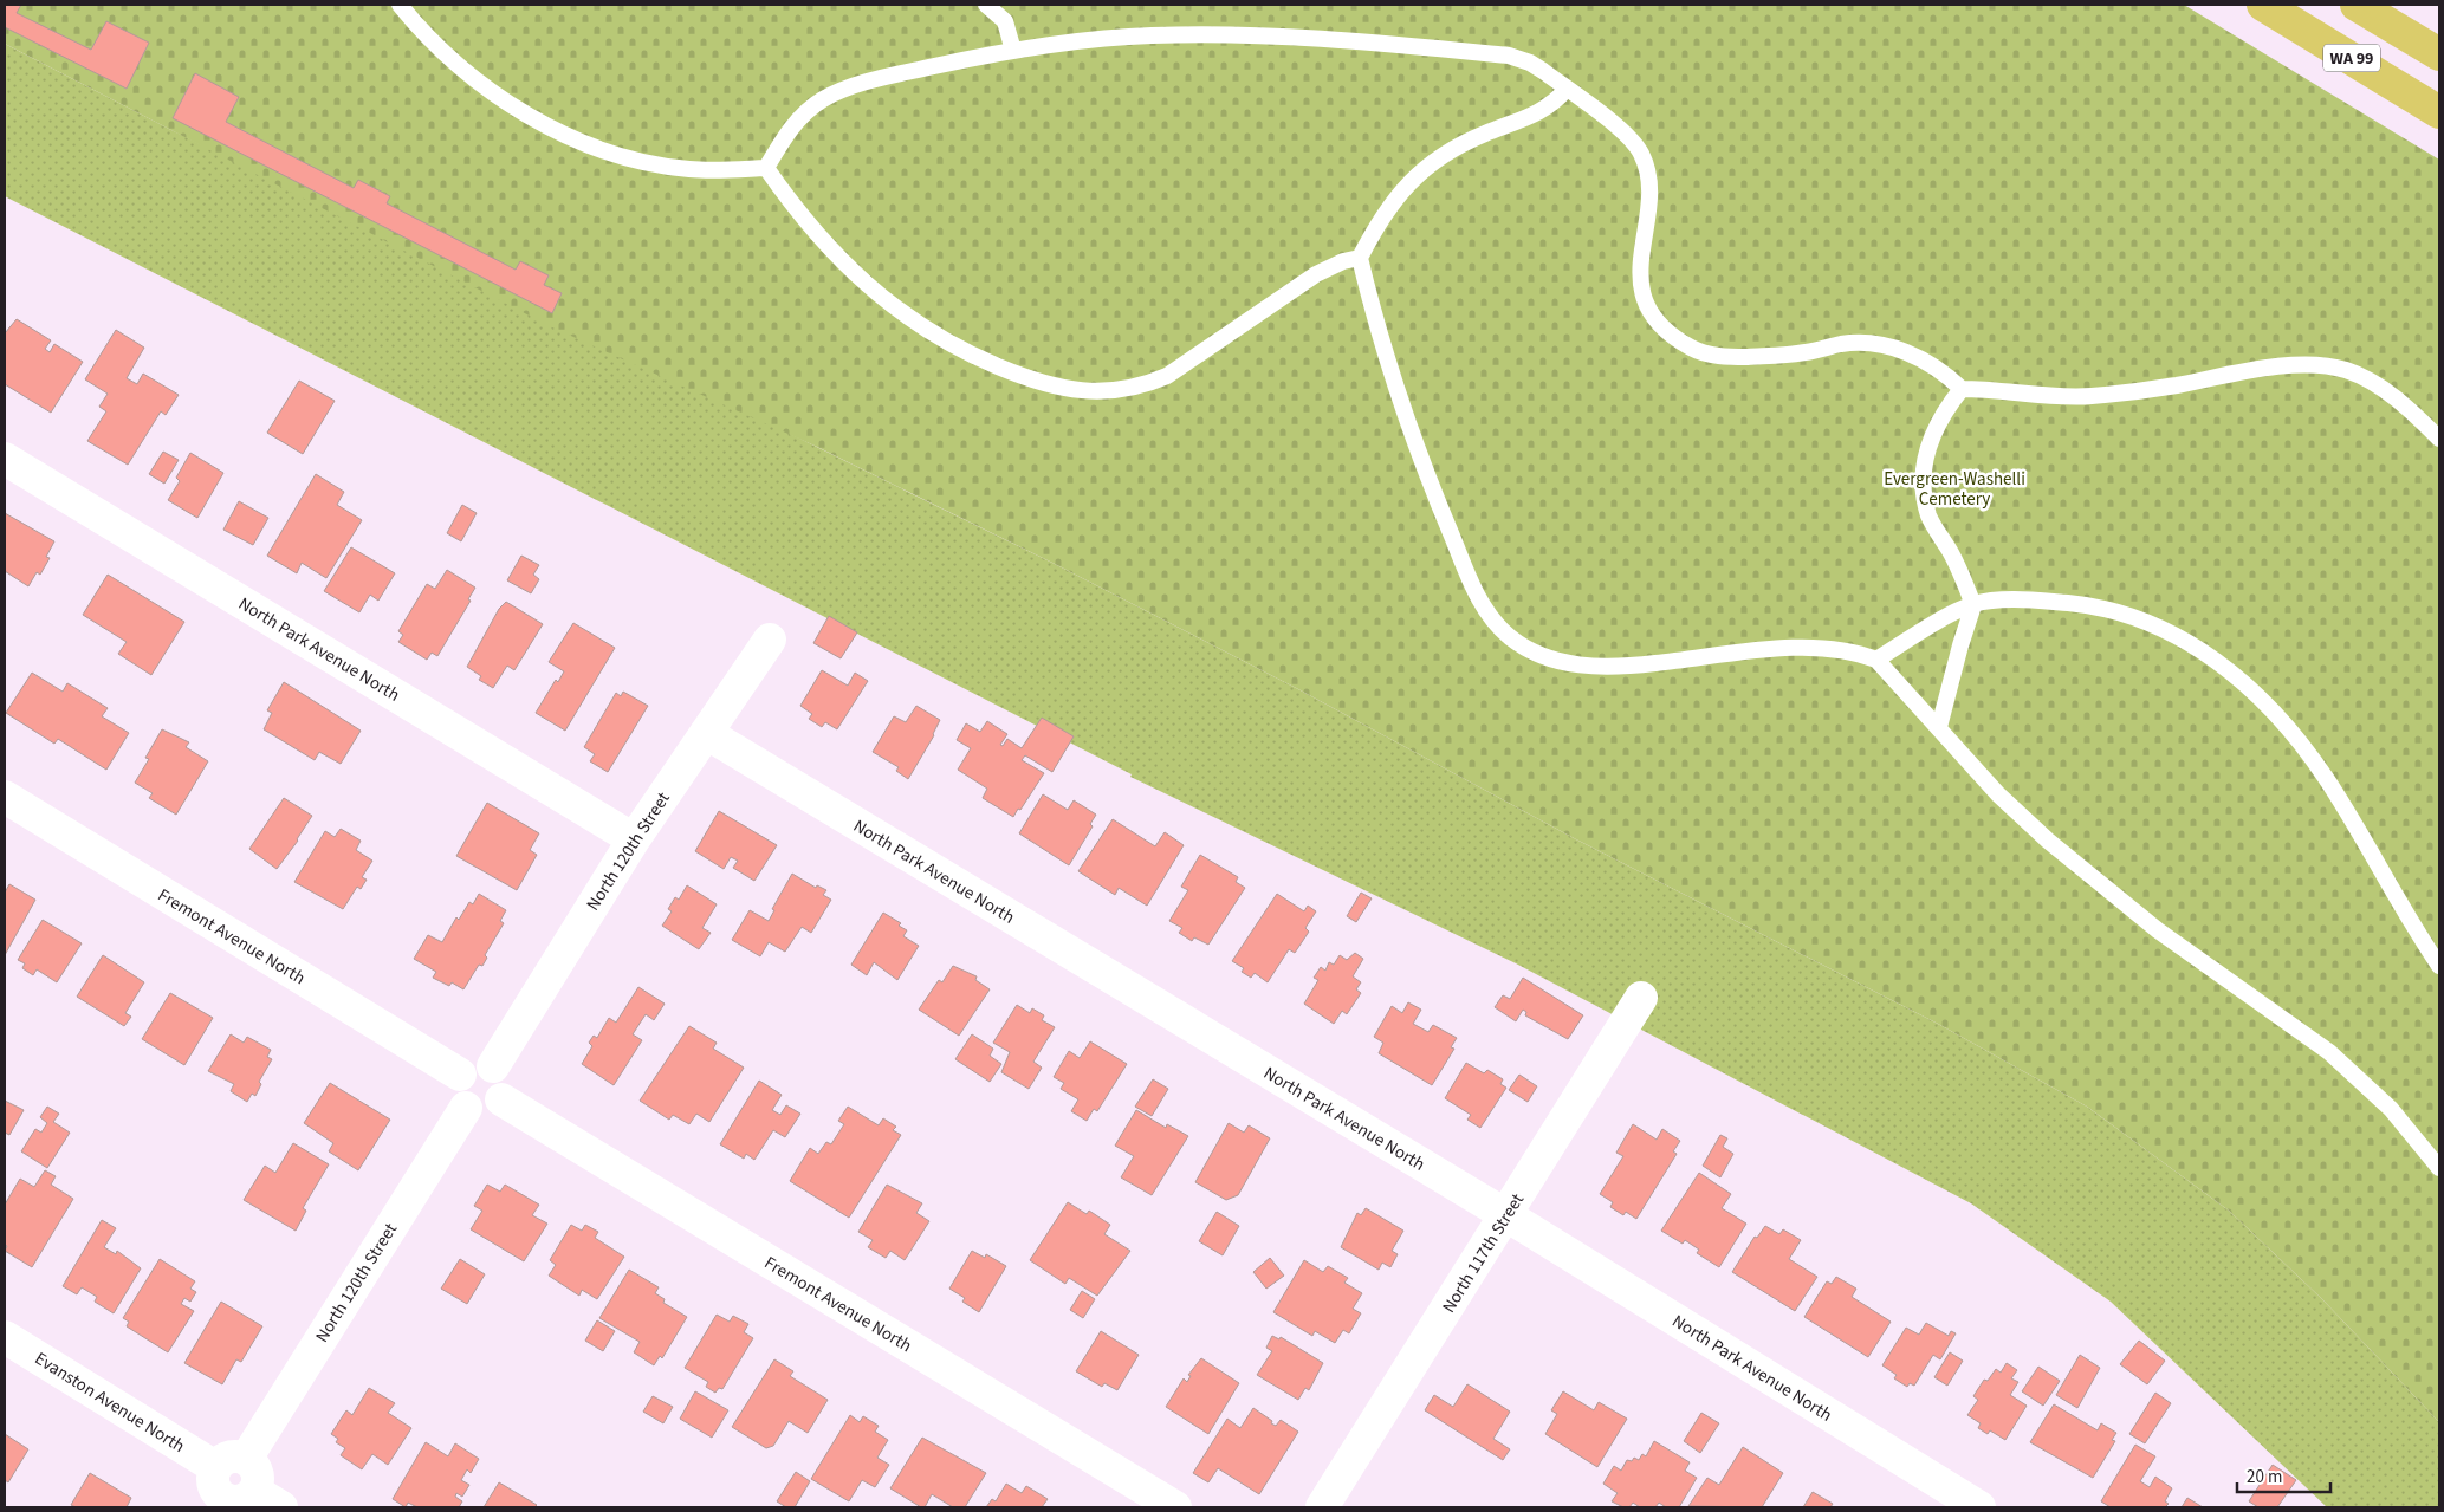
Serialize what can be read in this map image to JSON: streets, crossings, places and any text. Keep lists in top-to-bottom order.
{
  "streets": {
    "highway": ["WA 99"],
    "street": [
      "North Park Avenue North",
      "North 120th Street",
      "Fremont Avenue North",
      "North 117th Street",
      "Evanston Avenue North"
    ]
  },
  "crossings": [
    ["North Park Avenue North", "North 120th Street"],
    ["North Park Avenue North", "North 117th Street"],
    ["North 120th Street", "Fremont Avenue North"]
  ],
  "parks": ["Evergreen-Washelli Cemetery"],
  "scale_bar": "20 m"
}
